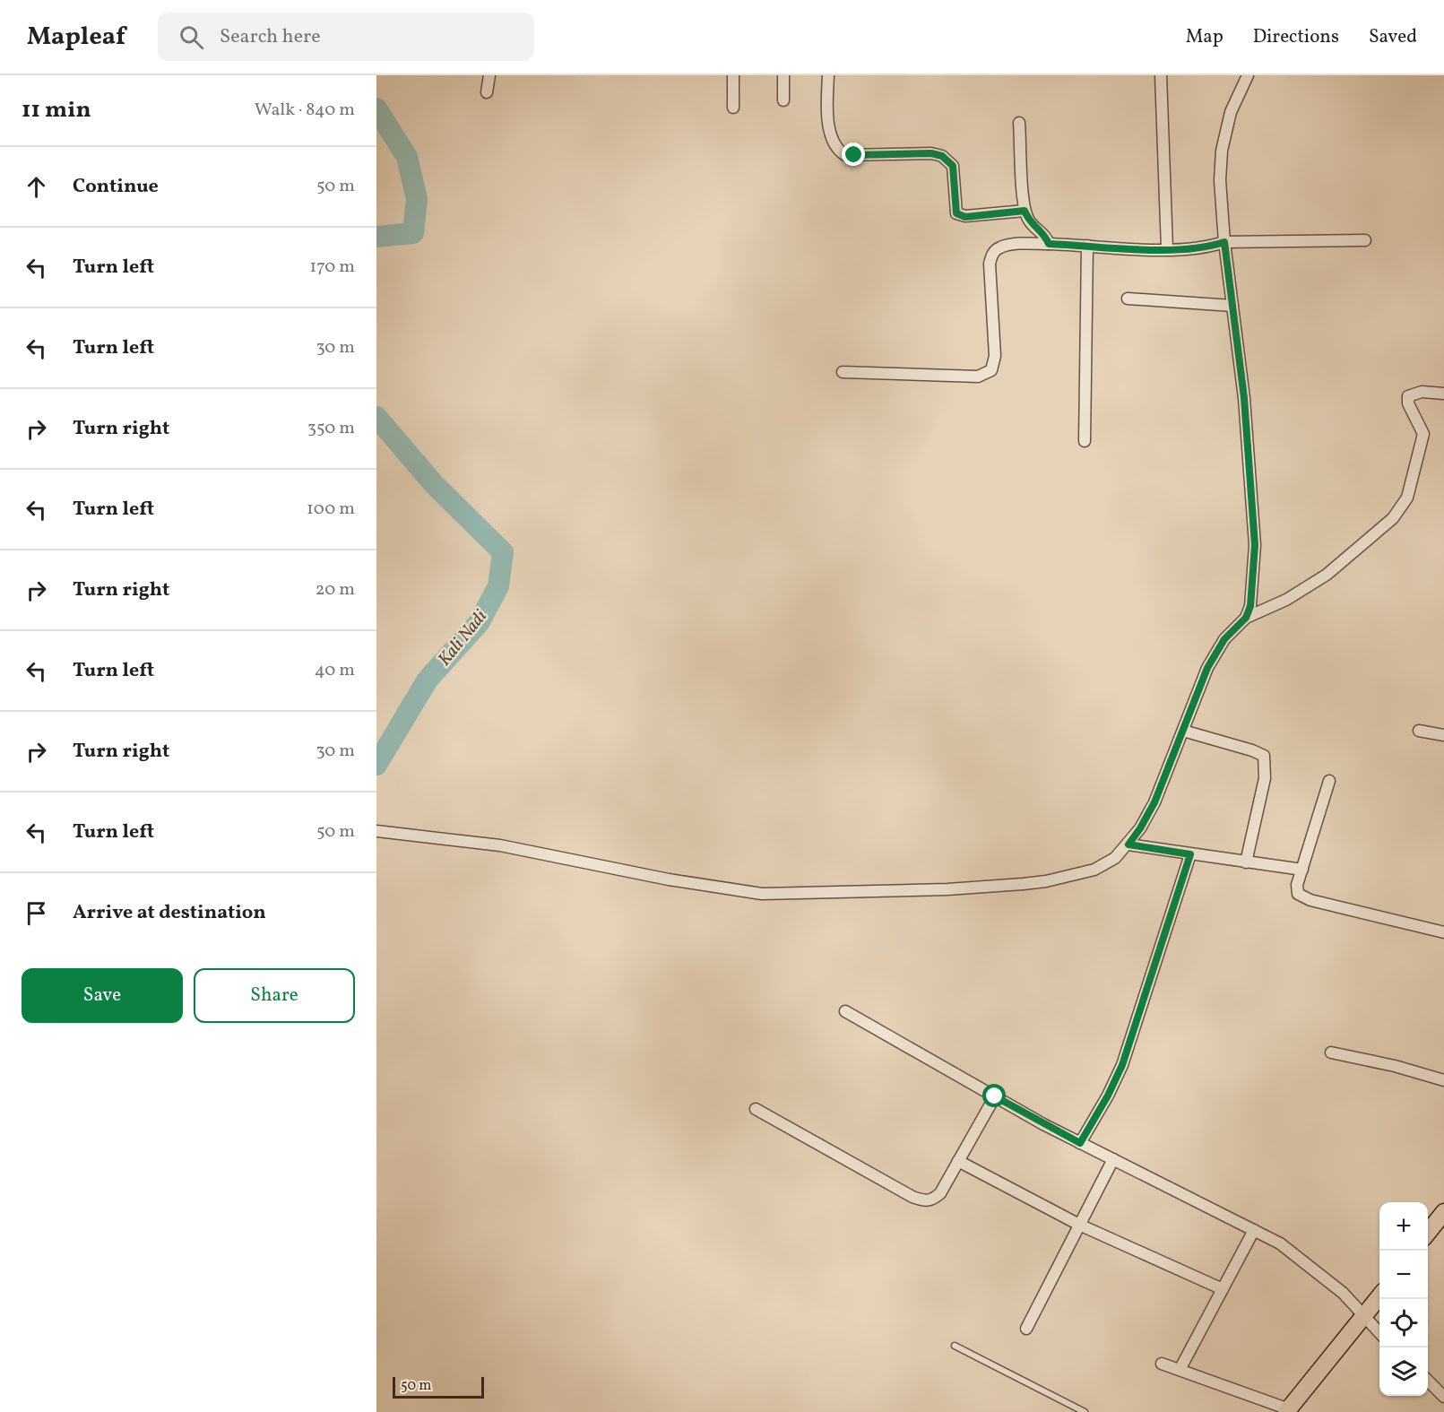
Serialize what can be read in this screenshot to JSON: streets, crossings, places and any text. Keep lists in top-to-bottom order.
{
  "water": ["Kali Nadi"],
  "scale_bar": "50 m",
  "page": {
    "header": "Mapleaf",
    "search": "Search here",
    "nav": ["Map", "Directions", "Saved"],
    "heading": ["11 min", "Walk · 840 m"],
    "list": [
      ["Continue", "50 m"],
      ["Turn left", "170 m"],
      ["Turn left", "30 m"],
      ["Turn right", "350 m"],
      ["Turn left", "100 m"],
      ["Turn right", "20 m"],
      ["Turn left", "40 m"],
      ["Turn right", "30 m"],
      ["Turn left", "50 m"],
      "Arrive at destination"
    ],
    "buttons": ["Save", "Share"],
    "map_buttons": ["+", "−"],
    "scale": "50 m"
  }
}
